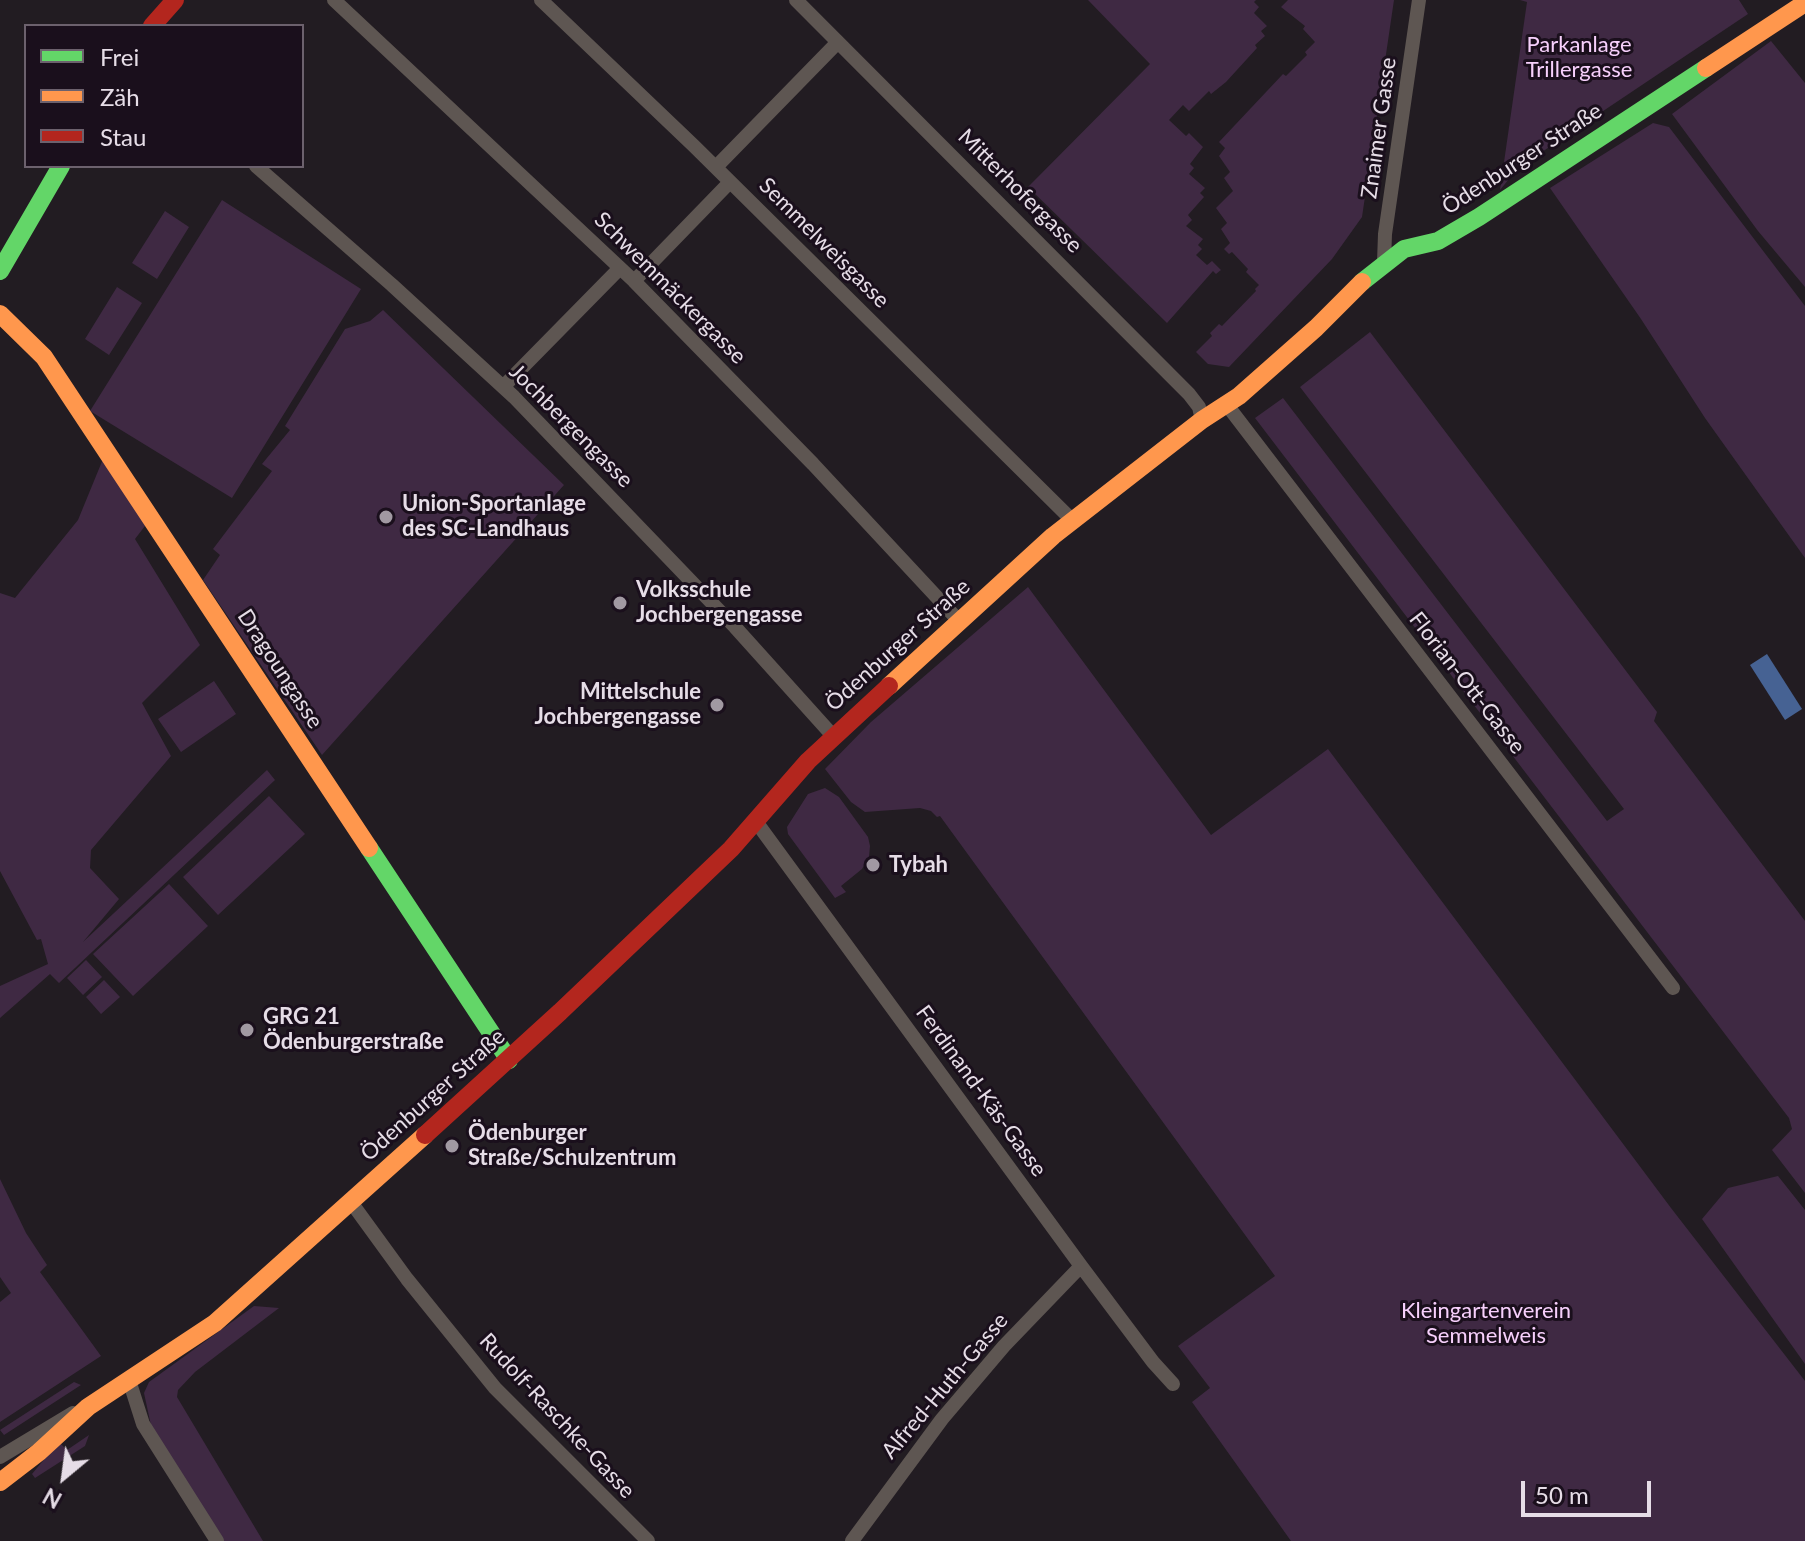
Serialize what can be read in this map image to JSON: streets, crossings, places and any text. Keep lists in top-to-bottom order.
{
  "streets": {
    "street": [
      "Znaimer Gasse",
      "Ödenburger Straße",
      "Mitterhofergasse",
      "Semmelweisgasse",
      "Schwemmäckergasse",
      "Jochbergengasse",
      "Dragoungasse",
      "Florian-Ott-Gasse",
      "Ferdinand-Käs-Gasse",
      "Alfred-Huth-Gasse",
      "Rudolf-Raschke-Gasse"
    ]
  },
  "crossings": [
    ["Znaimer Gasse", "Ödenburger Straße"],
    ["Ödenburger Straße", "Mitterhofergasse"],
    ["Ödenburger Straße", "Semmelweisgasse"],
    ["Ödenburger Straße", "Schwemmäckergasse"],
    ["Ödenburger Straße", "Jochbergengasse"],
    ["Ödenburger Straße", "Dragoungasse"],
    ["Ödenburger Straße", "Florian-Ott-Gasse"],
    ["Ödenburger Straße", "Ferdinand-Käs-Gasse"],
    ["Ödenburger Straße", "Rudolf-Raschke-Gasse"],
    ["Ferdinand-Käs-Gasse", "Alfred-Huth-Gasse"]
  ],
  "parks": ["Parkanlage Trillergasse", "Kleingartenverein Semmelweis"],
  "places": [
    "Union-Sportanlage des SC-Landhaus",
    "Volksschule Jochbergengasse",
    "Mittelschule Jochbergengasse",
    "Tybah",
    "GRG 21 Ödenburgerstraße",
    "Ödenburger Straße/Schulzentrum"
  ],
  "legend": ["Frei", "Zäh", "Stau"],
  "scale_bar": "50 m",
  "north": "bottom left"
}
